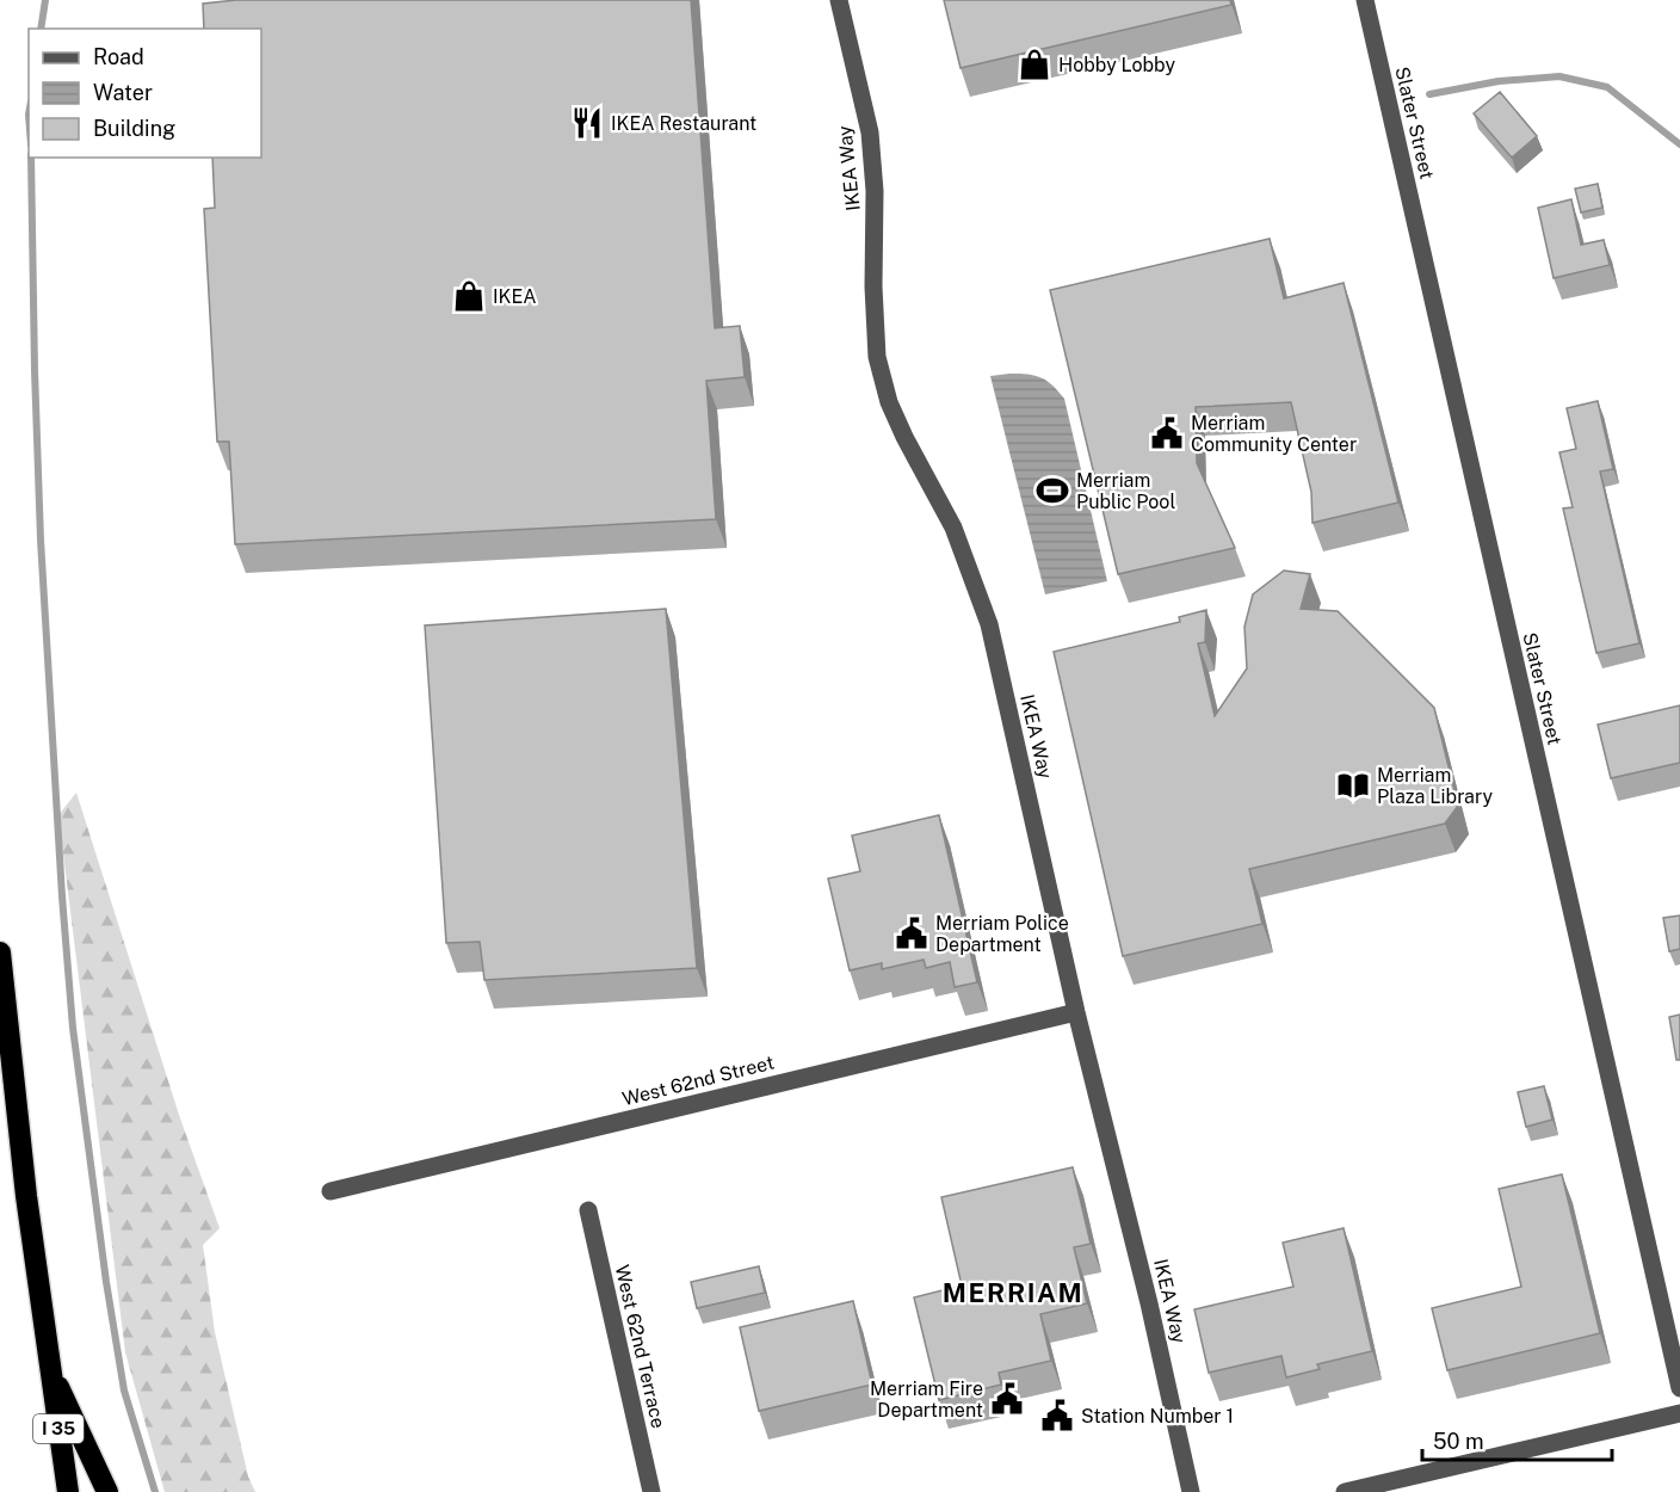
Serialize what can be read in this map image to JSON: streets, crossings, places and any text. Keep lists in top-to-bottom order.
{
  "streets": {
    "highway": ["I 35"],
    "street": [
      "Slater Street",
      "IKEA Way",
      "West 62nd Street",
      "West 62nd Terrace"
    ]
  },
  "crossings": [
    ["IKEA Way", "West 62nd Street"]
  ],
  "districts": ["MERRIAM"],
  "places": {
    "shop": ["Hobby Lobby", "IKEA"],
    "restaurant": ["IKEA Restaurant"],
    "public building": [
      "Merriam Community Center",
      "Merriam Police Department",
      "Merriam Fire Department",
      "Station Number 1"
    ],
    "sports": ["Merriam Public Pool"],
    "library": ["Merriam Plaza Library"]
  },
  "legend": ["Road", "Water", "Building"],
  "scale_bar": "50 m"
}
